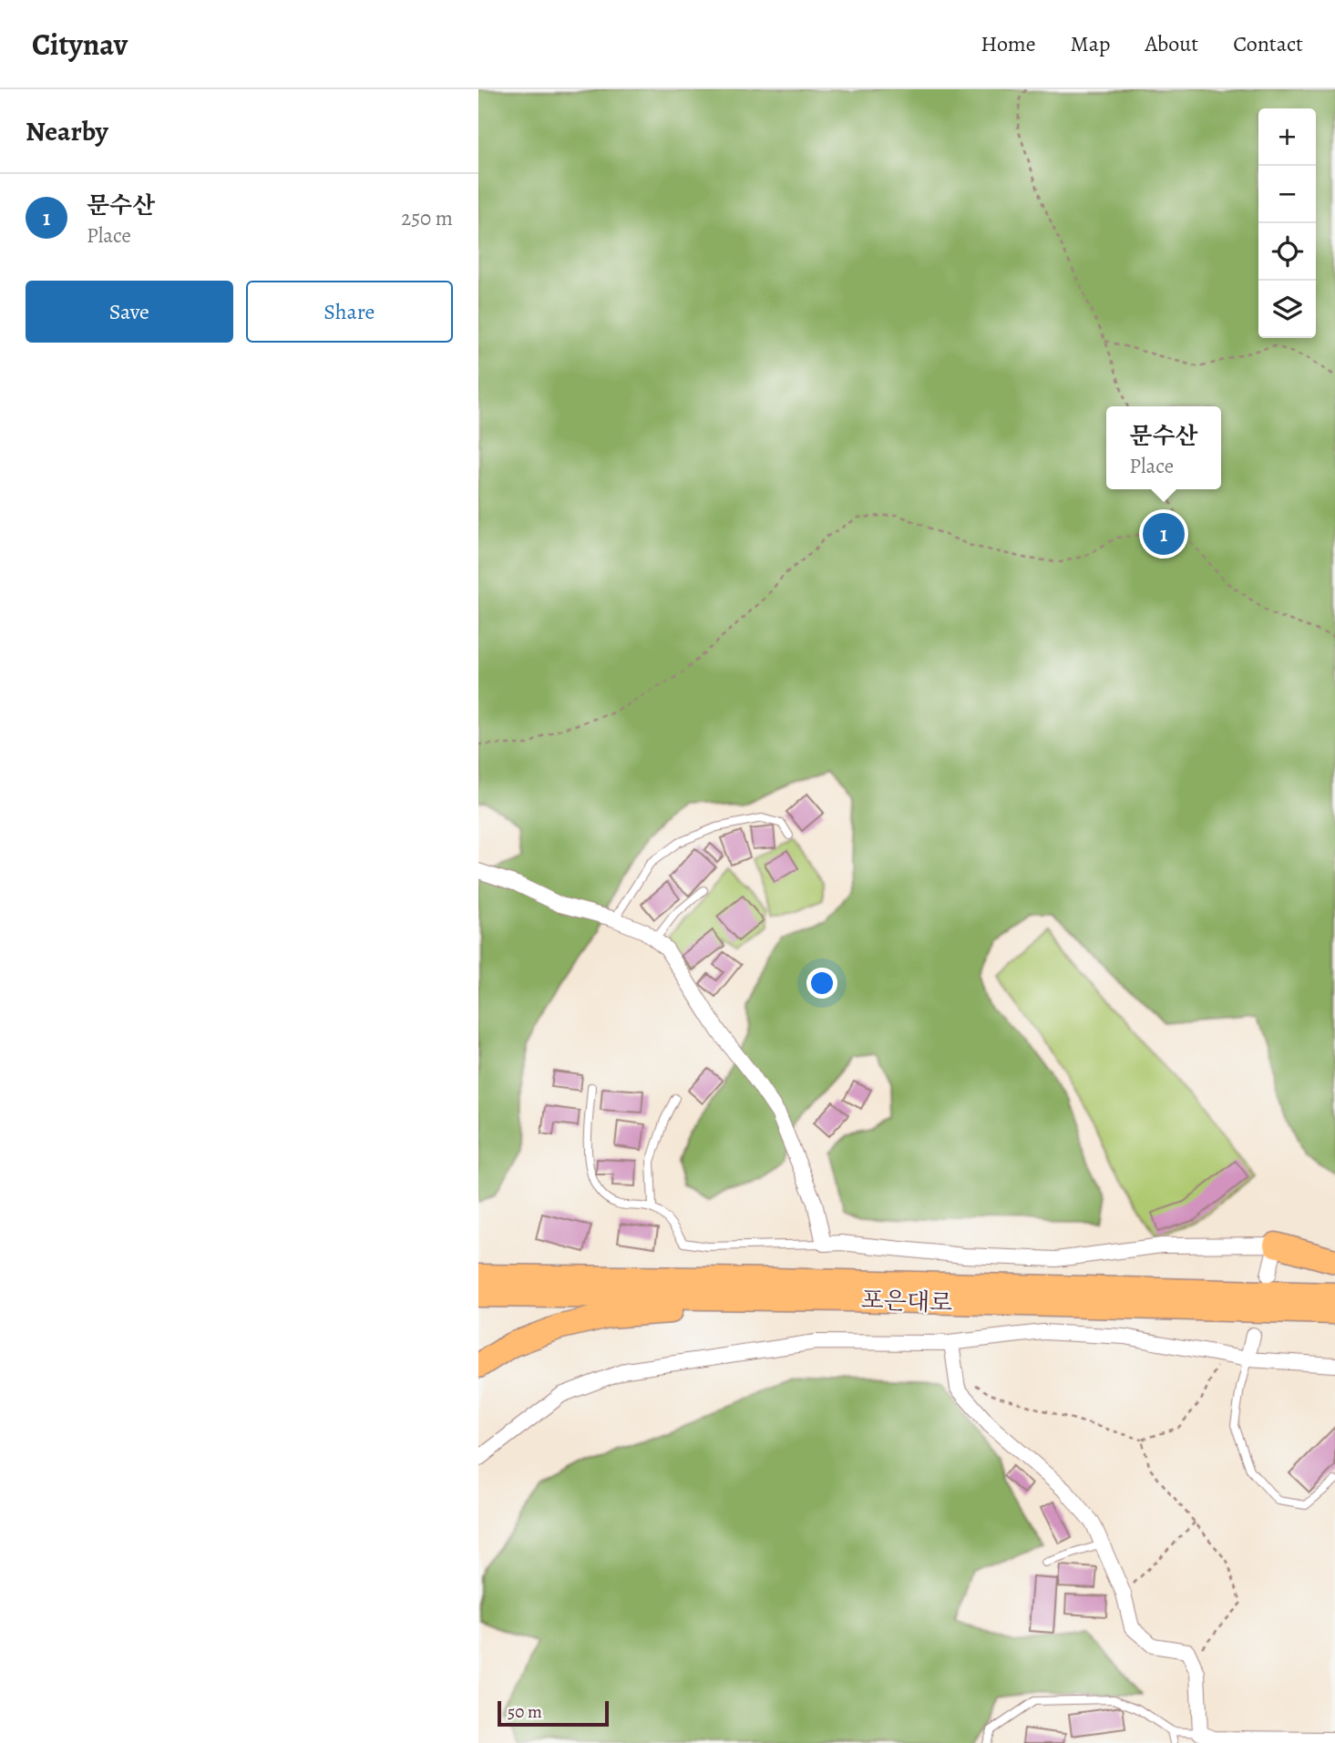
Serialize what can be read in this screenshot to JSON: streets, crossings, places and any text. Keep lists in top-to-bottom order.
{
  "streets": {
    "highway": ["포은대로"]
  },
  "scale_bar": "50 m",
  "page": {
    "header": "Citynav",
    "nav": [
      "Home",
      "Map",
      "About",
      "Contact"
    ],
    "heading": "Nearby",
    "map_buttons": ["+", "−"],
    "list": [
      {
        "mark": "1",
        "name": "문수산",
        "note": "Place",
        "value": "250 m"
      }
    ],
    "buttons": ["Save", "Share"],
    "popup": ["문수산", "Place"],
    "pins": "1",
    "scale": "50 m"
  }
}
